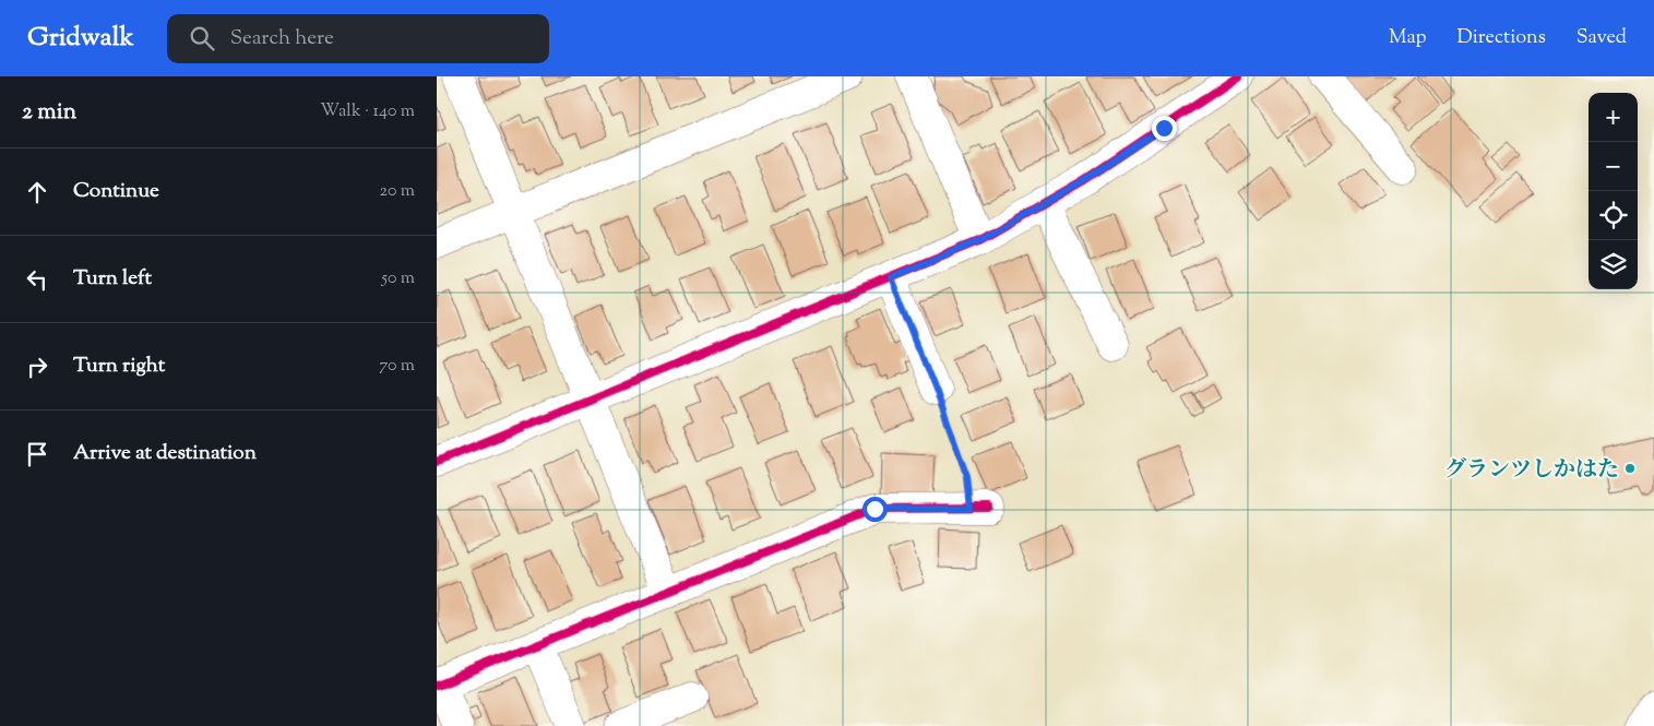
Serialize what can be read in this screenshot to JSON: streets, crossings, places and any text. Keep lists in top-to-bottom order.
{
  "places": ["グランツしかはた"],
  "page": {
    "header": "Gridwalk",
    "search": "Search here",
    "nav": ["Map", "Directions", "Saved"],
    "heading": ["2 min", "Walk · 140 m"],
    "map_buttons": ["+", "−"],
    "list": [
      ["Continue", "20 m"],
      ["Turn left", "50 m"],
      ["Turn right", "70 m"],
      "Arrive at destination"
    ]
  }
}
